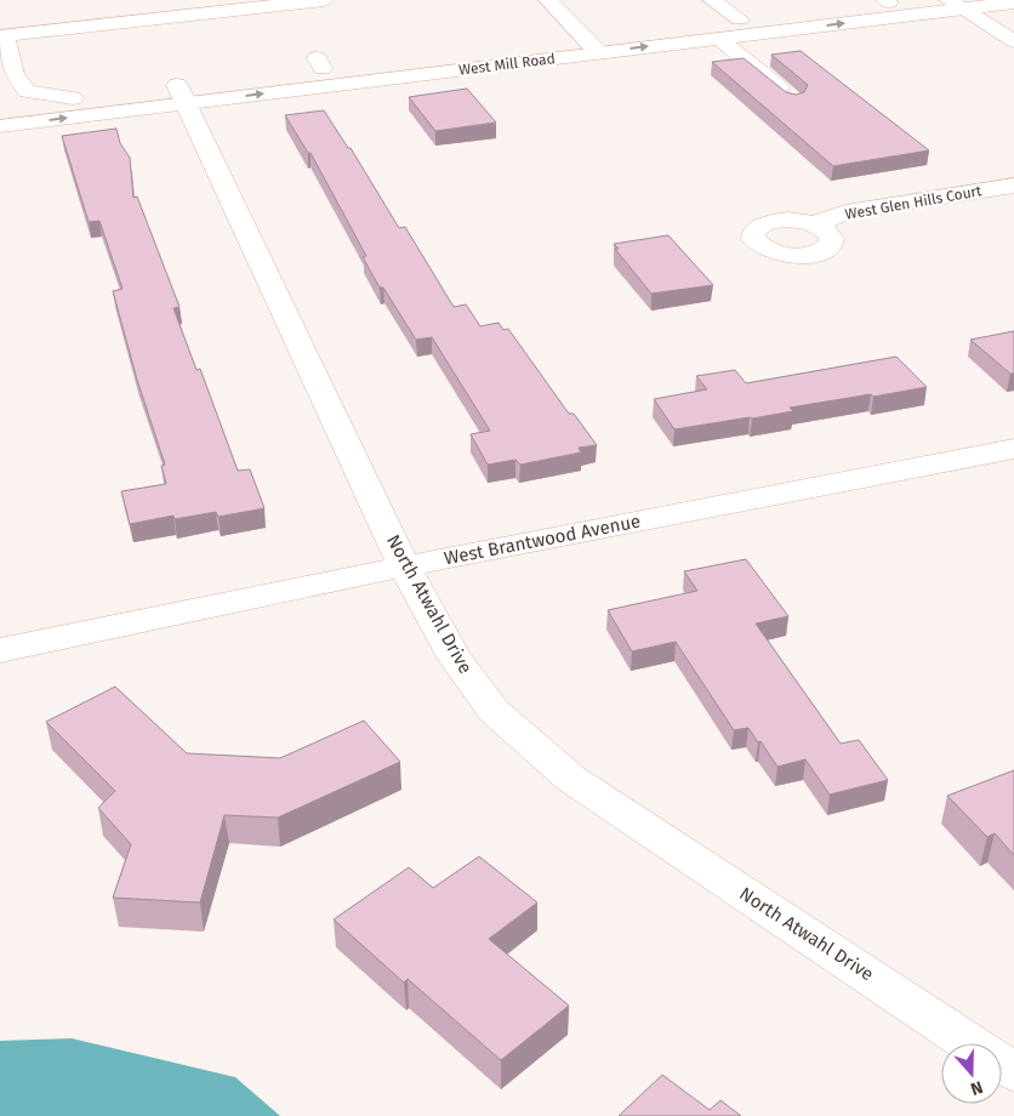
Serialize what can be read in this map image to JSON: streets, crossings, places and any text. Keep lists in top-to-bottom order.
{
  "streets": {
    "street": [
      "West Mill Road",
      "West Glen Hills Court",
      "West Brantwood Avenue",
      "North Atwahl Drive"
    ]
  },
  "crossings": [
    ["West Mill Road", "North Atwahl Drive"],
    ["West Brantwood Avenue", "North Atwahl Drive"]
  ],
  "north": "bottom"
}
